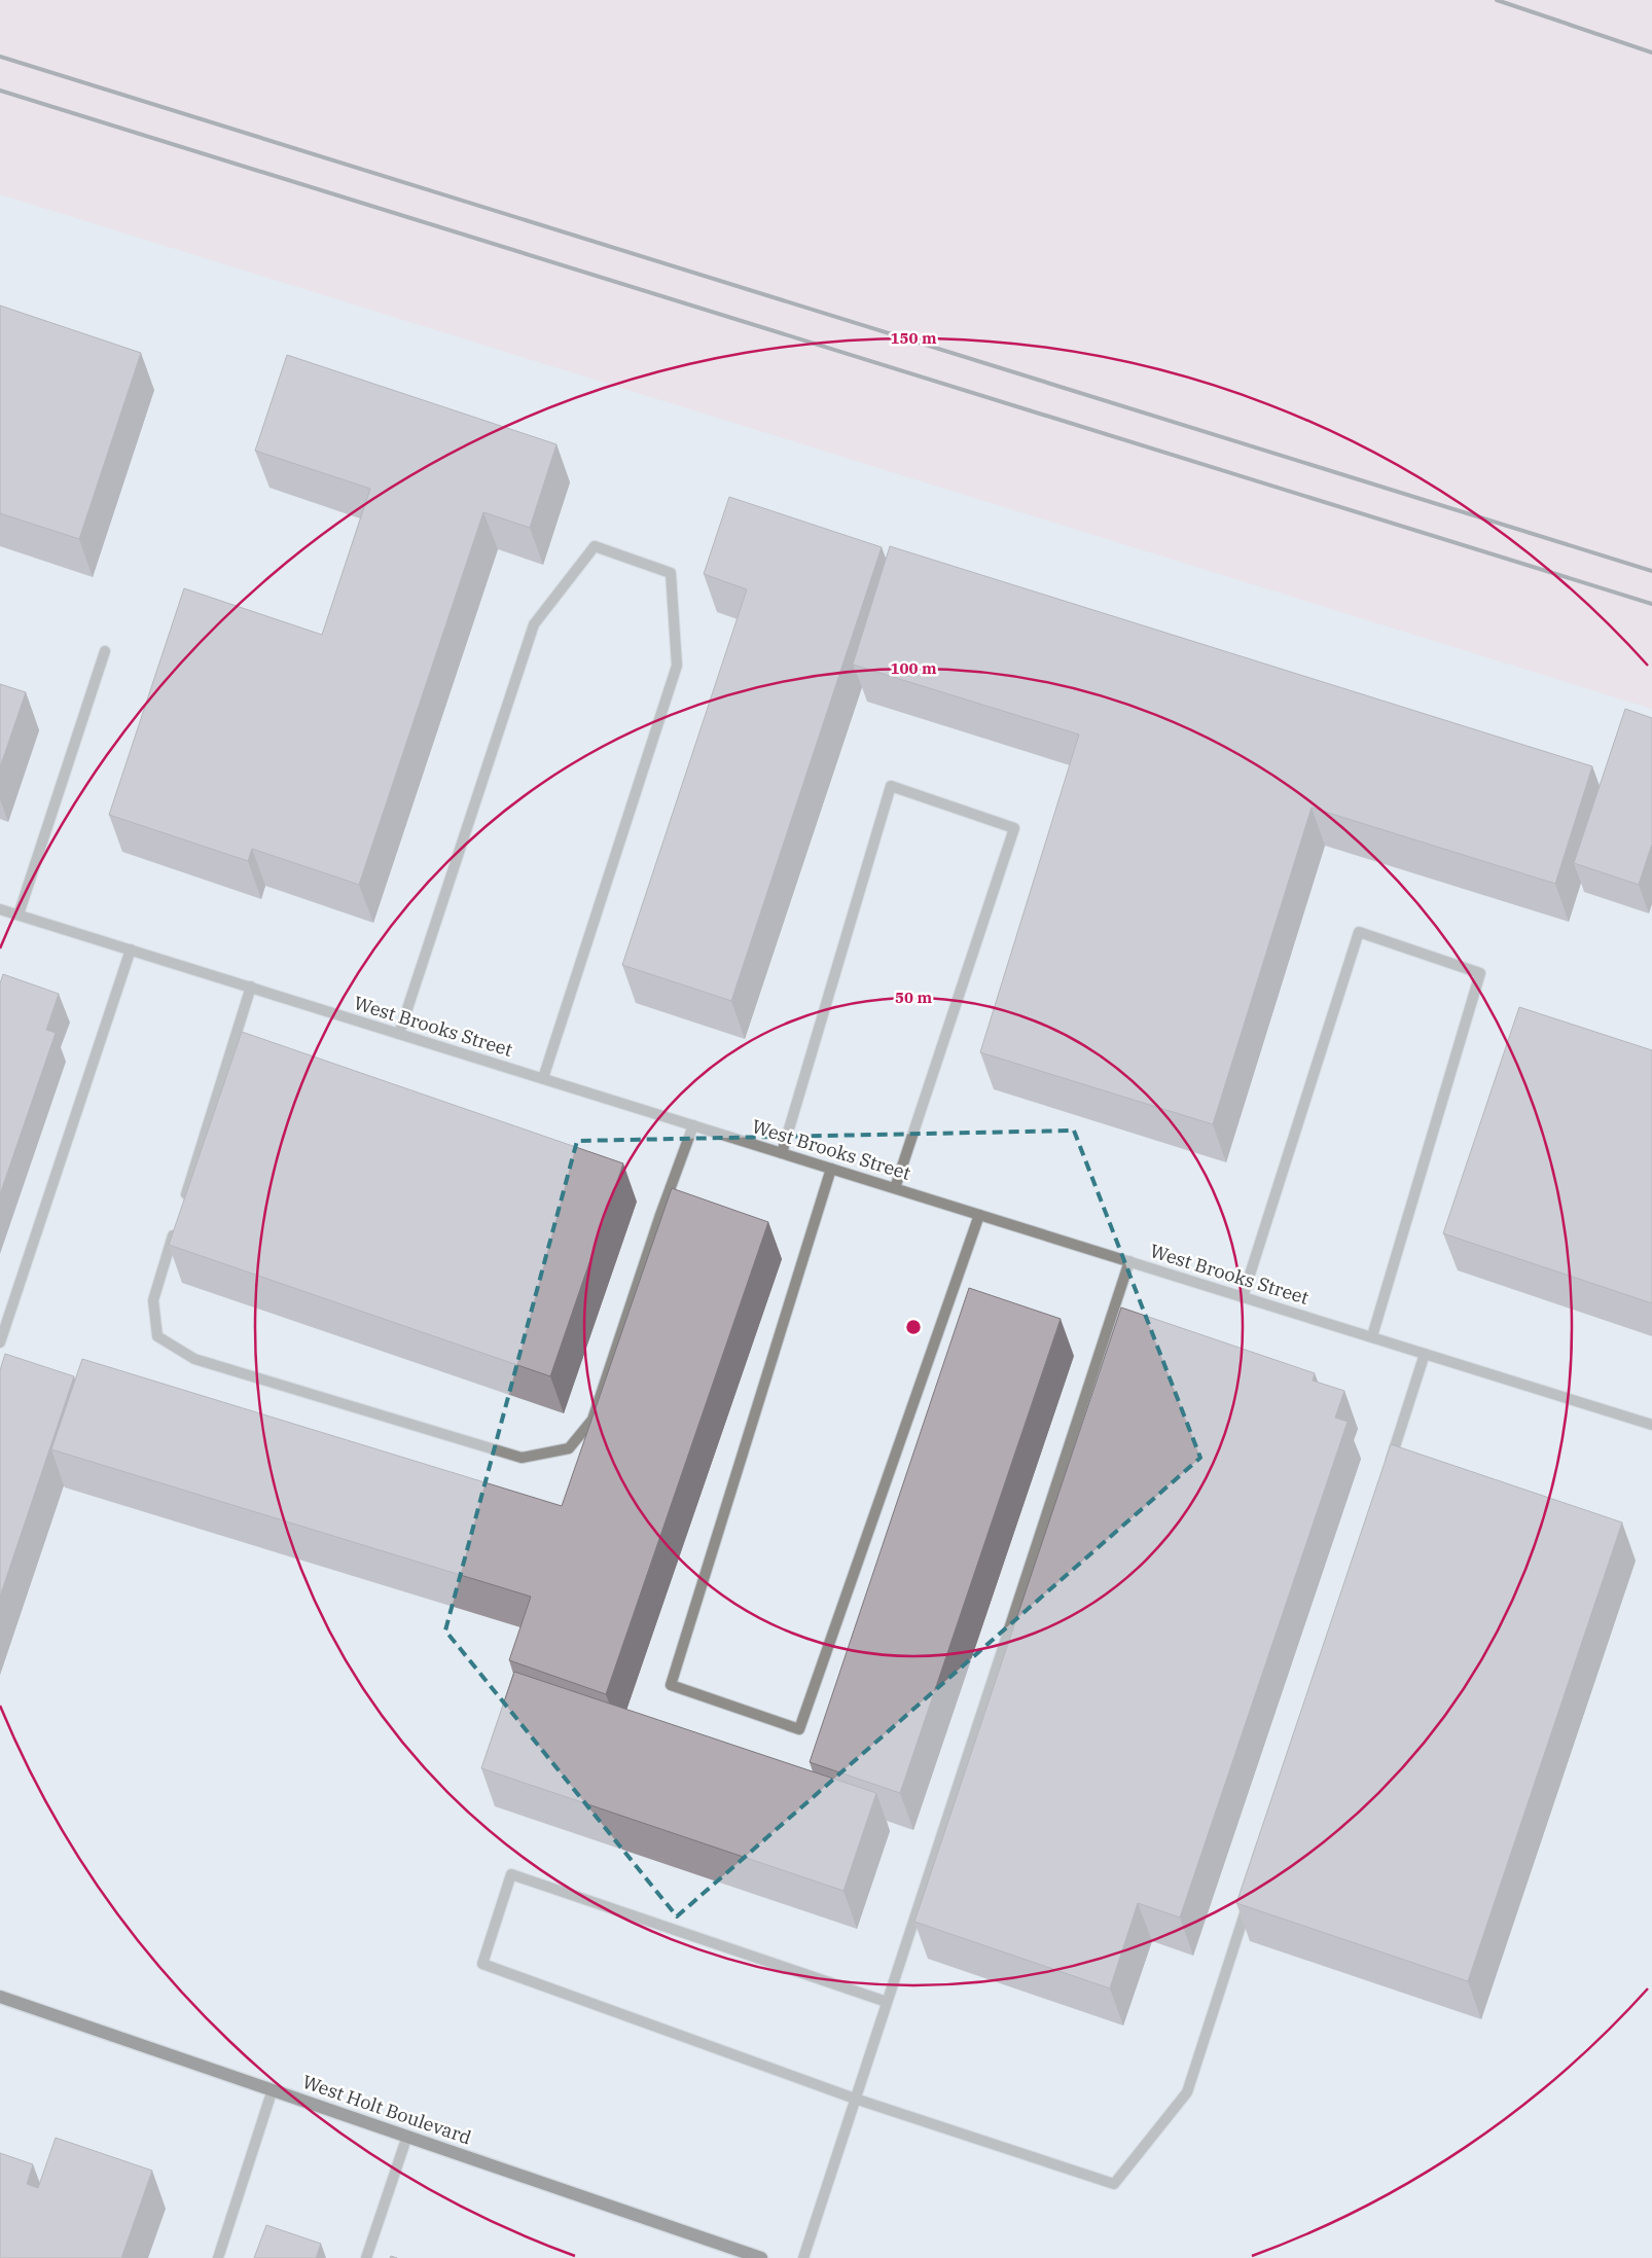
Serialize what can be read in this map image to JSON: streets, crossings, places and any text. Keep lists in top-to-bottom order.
{
  "streets": {
    "main road": ["West Holt Boulevard"],
    "street": ["West Brooks Street"]
  },
  "rings": ["150 m", "100 m", "50 m"]
}
